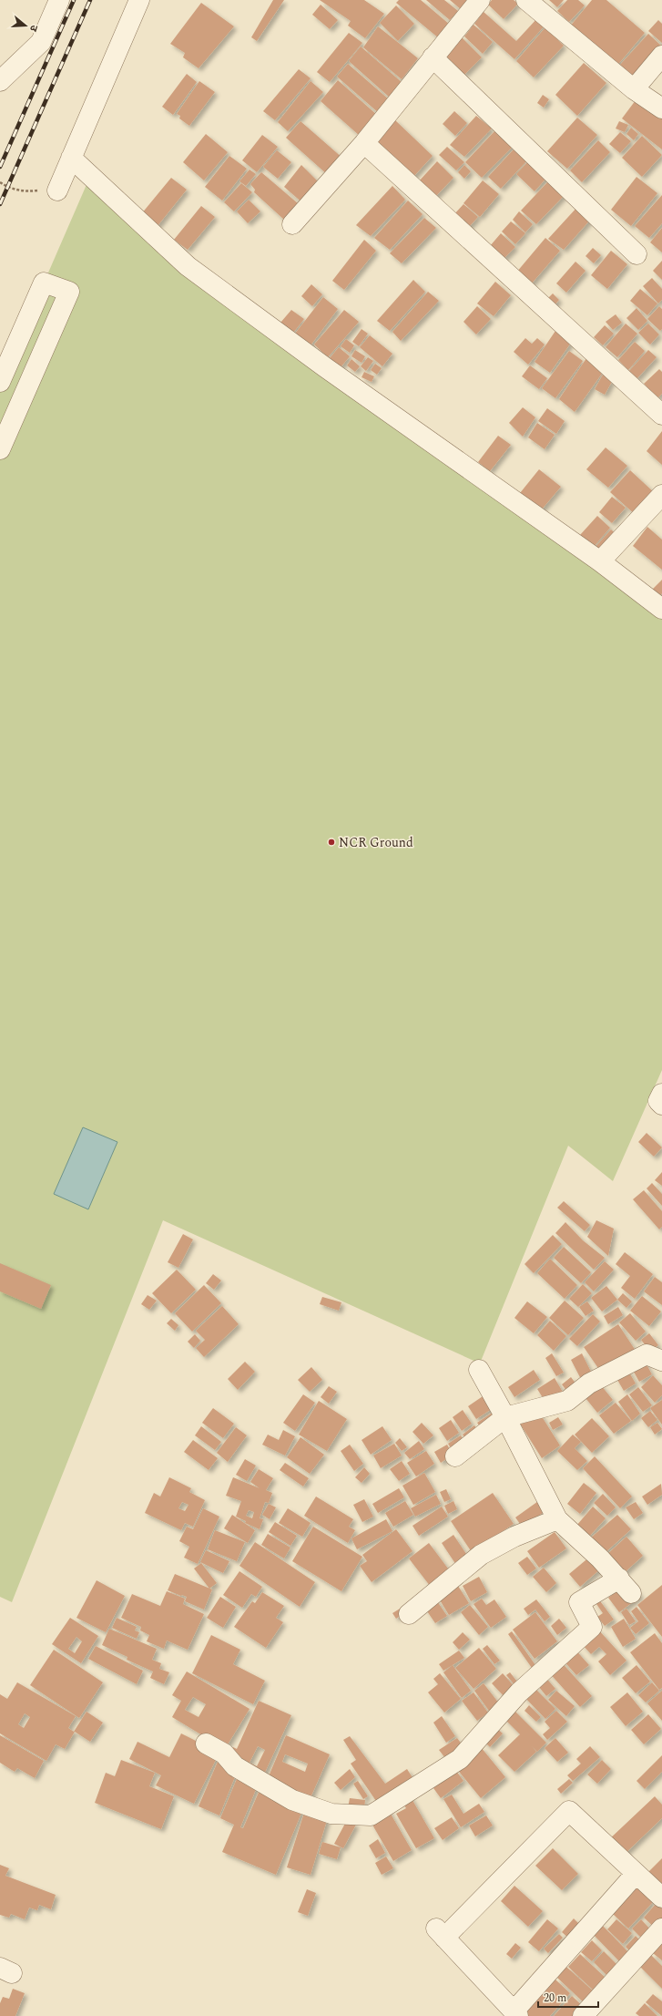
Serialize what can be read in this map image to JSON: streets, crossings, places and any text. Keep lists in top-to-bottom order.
{
  "places": ["NCR Ground"],
  "scale_bar": "20 m",
  "north": "right"
}
